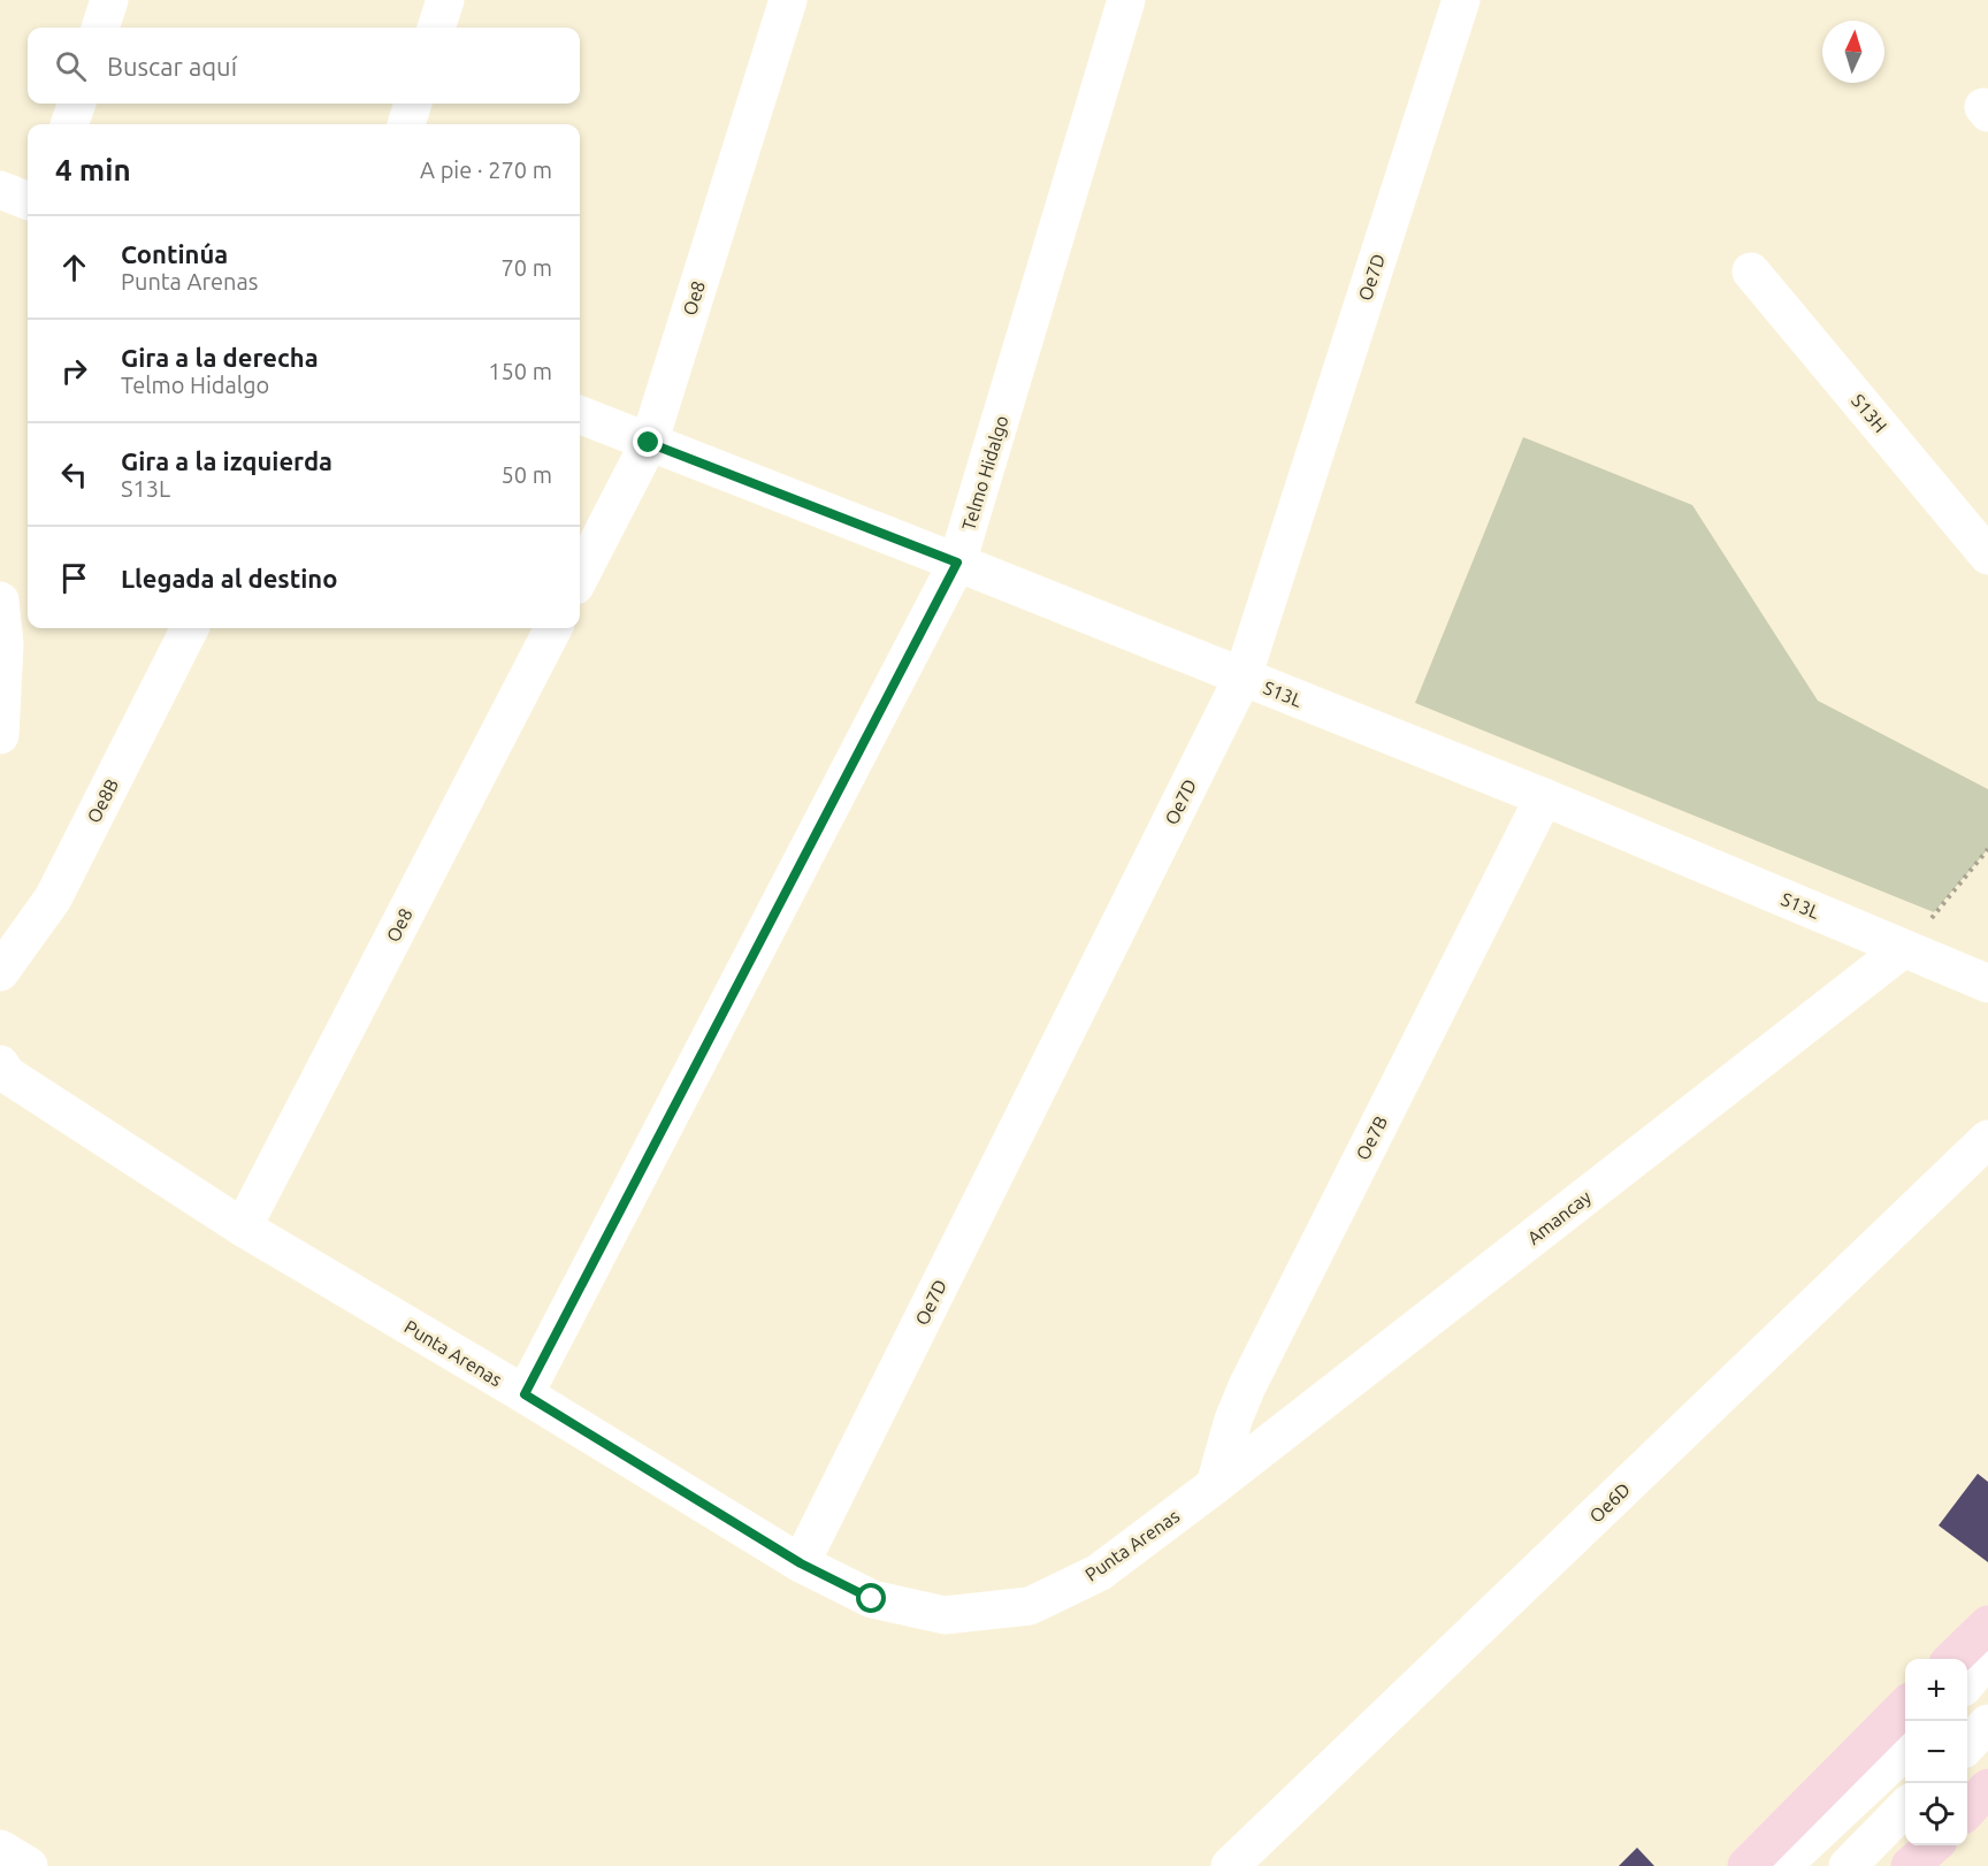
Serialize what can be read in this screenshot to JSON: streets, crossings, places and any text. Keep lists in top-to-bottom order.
{
  "streets": {
    "street": [
      "Oe7D",
      "Oe8",
      "S13H",
      "Telmo Hidalgo",
      "S13L",
      "Oe8B",
      "Oe7B",
      "Amancay",
      "Punta Arenas",
      "Oe6D"
    ]
  },
  "crossings": [
    ["Oe7D", "S13L"],
    ["Oe7D", "Punta Arenas"],
    ["Oe8", "S13L"],
    ["Oe8", "Punta Arenas"],
    ["Telmo Hidalgo", "S13L"],
    ["Telmo Hidalgo", "Punta Arenas"],
    ["S13L", "Oe7B"],
    ["S13L", "Amancay"],
    ["Oe7B", "Amancay"],
    ["Oe7B", "Punta Arenas"],
    ["Amancay", "Punta Arenas"]
  ],
  "north": "top",
  "page": {
    "search": "Buscar aquí",
    "heading": ["4 min", "A pie · 270 m"],
    "list": [
      ["Continúa", "Punta Arenas", "70 m"],
      ["Gira a la derecha", "Telmo Hidalgo", "150 m"],
      ["Gira a la izquierda", "S13L", "50 m"],
      "Llegada al destino"
    ],
    "map_buttons": ["+", "−"]
  }
}
